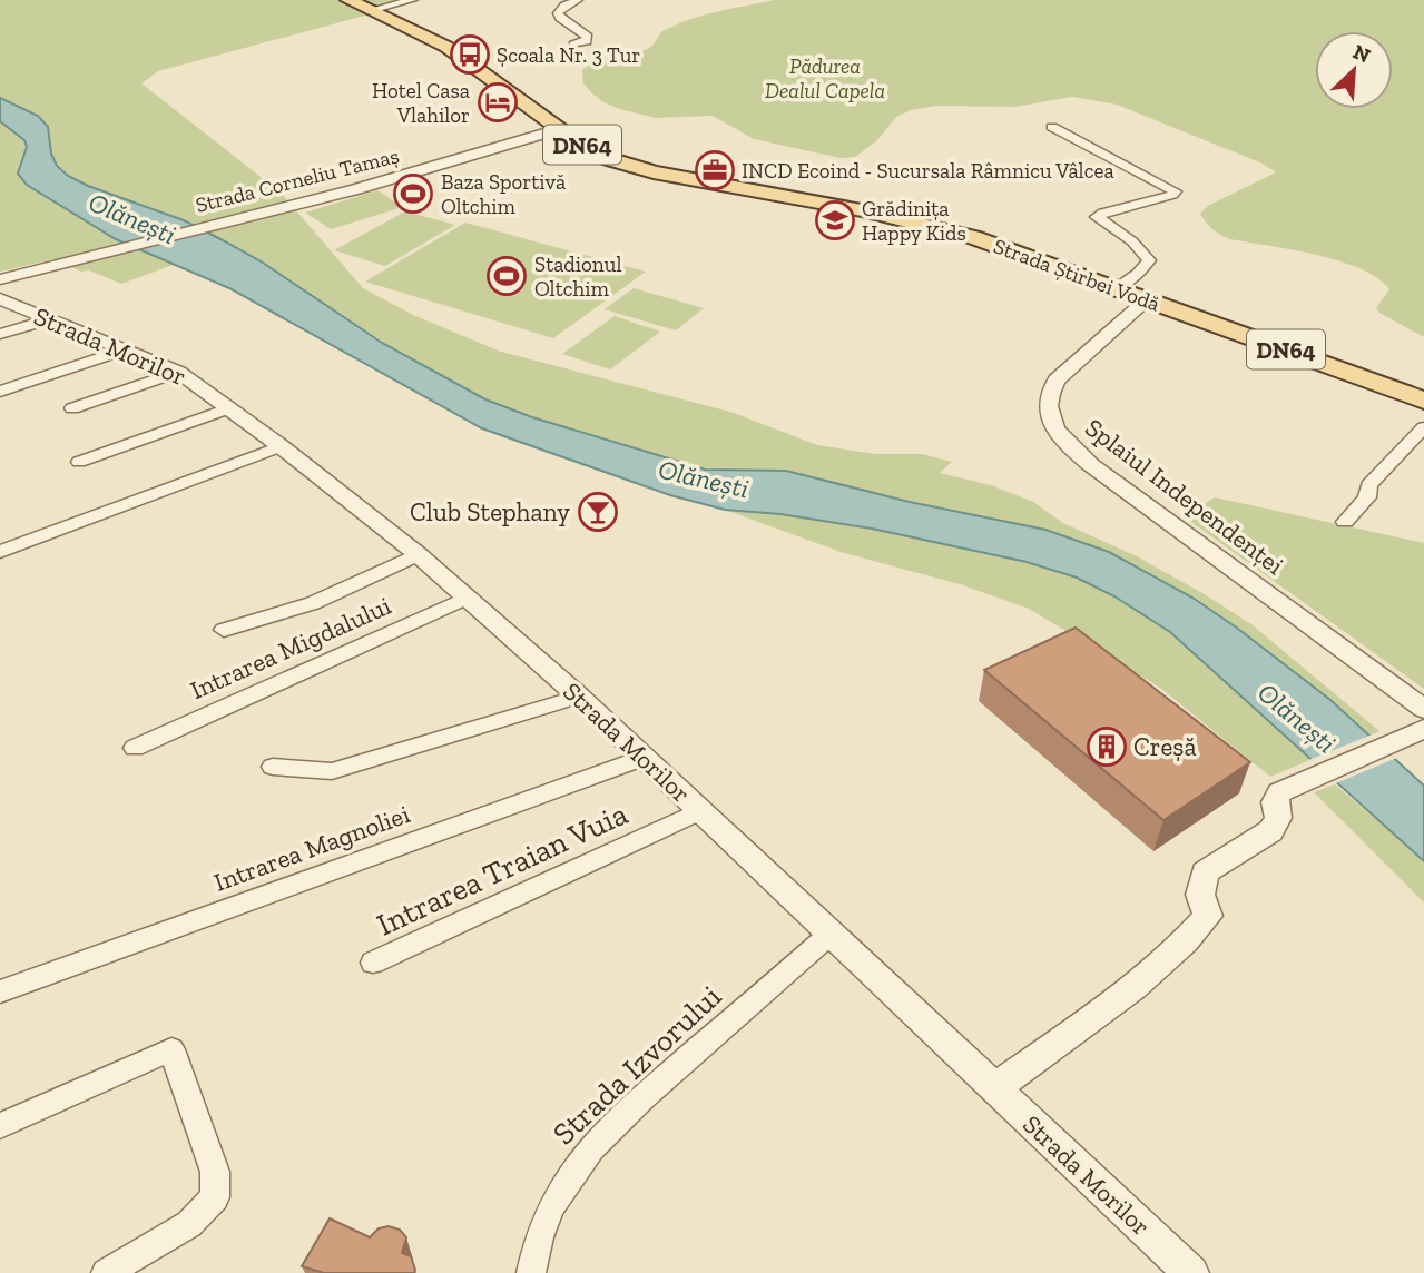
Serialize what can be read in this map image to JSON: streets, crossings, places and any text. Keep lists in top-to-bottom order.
{
  "streets": {
    "main road": ["DN64", "Strada Știrbei Vodă"],
    "street": [
      "Strada Corneliu Tamaș",
      "Strada Morilor",
      "Splaiul Independenței",
      "Intrarea Migdalului",
      "Intrarea Magnoliei",
      "Intrarea Traian Vuia",
      "Strada Izvorului"
    ]
  },
  "crossings": [
    ["Strada Corneliu Tamaș", "Strada Știrbei Vodă"],
    ["Strada Corneliu Tamaș", "Strada Morilor"],
    ["Strada Știrbei Vodă", "Splaiul Independenței"],
    ["Strada Morilor", "Intrarea Migdalului"],
    ["Strada Morilor", "Intrarea Magnoliei"],
    ["Strada Morilor", "Intrarea Traian Vuia"],
    ["Strada Morilor", "Strada Izvorului"]
  ],
  "water": ["Olănești"],
  "parks": ["Pădurea Dealul Capela"],
  "places": {
    "bus stop": ["Școala Nr. 3 Tur"],
    "hotel": ["Hotel Casa Vlahilor"],
    "office": ["INCD Ecoind - Sucursala Râmnicu Vâlcea"],
    "sports": ["Baza Sportivă Oltchim", "Stadionul Oltchim"],
    "school or university": ["Grădinița Happy Kids"],
    "bar": ["Club Stephany"],
    "building": ["Creșă"]
  },
  "north": "top right"
}
